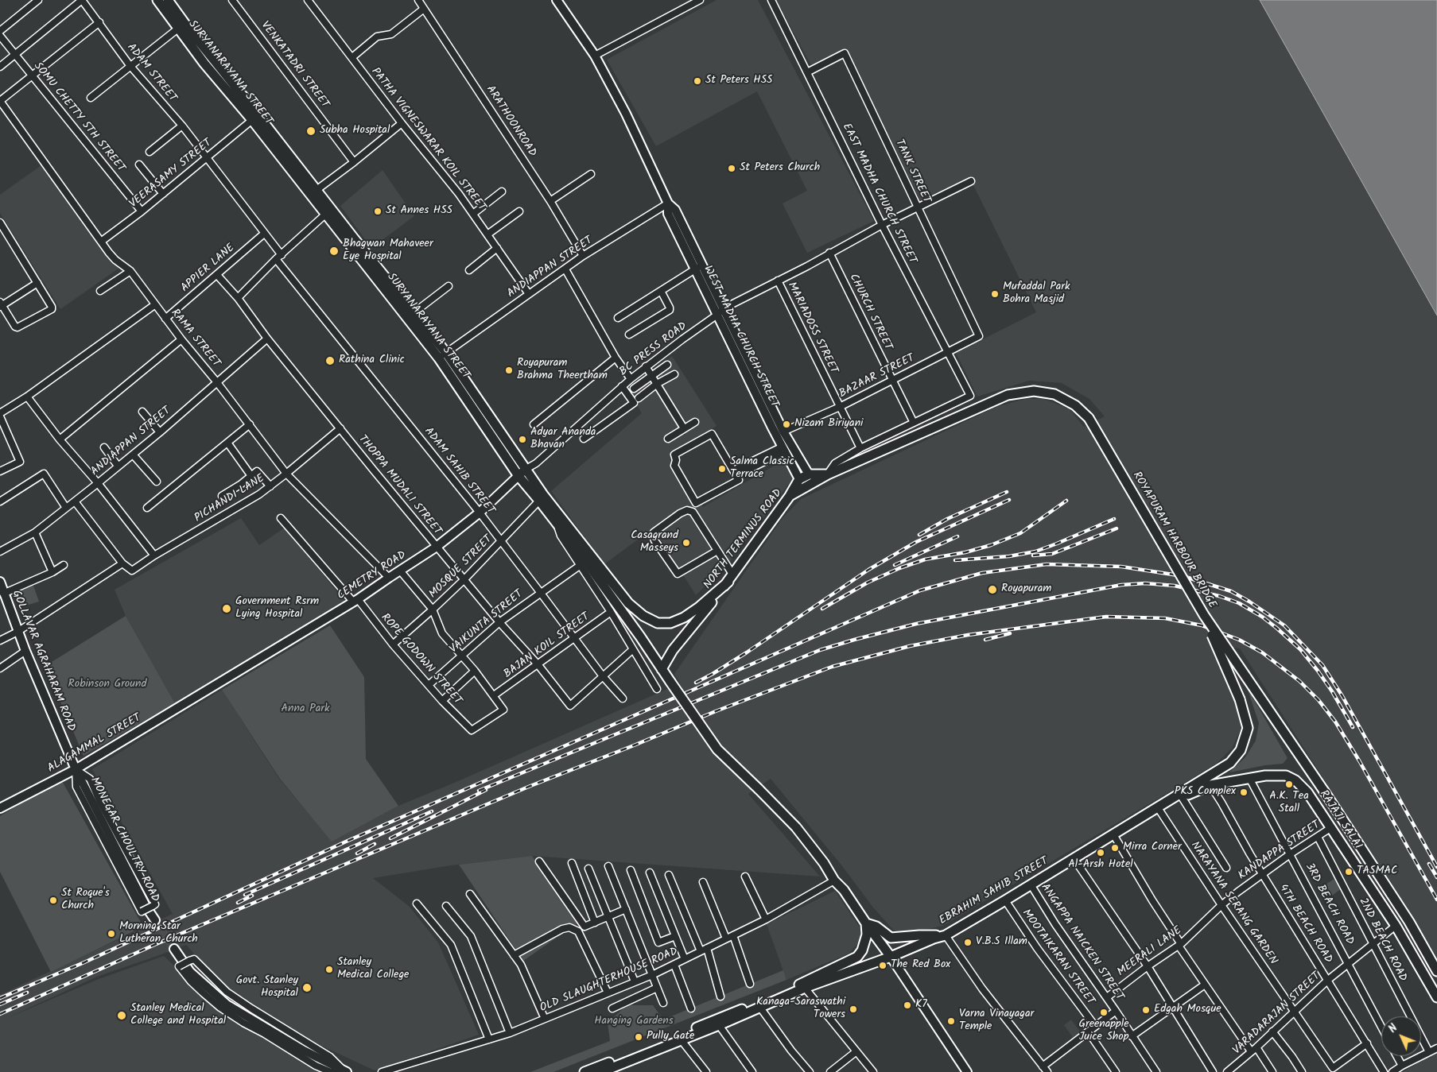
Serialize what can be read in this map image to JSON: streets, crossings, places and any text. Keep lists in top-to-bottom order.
{
  "streets": {
    "main road": [
      "SURYANARAYANA STREET",
      "WEST MADHA CHURCH STREET",
      "NORTH TERMINUS ROAD",
      "ROYAPURAM HARBOUR BRIDGE",
      "CEMETRY ROAD",
      "GOLLAVAR AGRAHARAM ROAD",
      "ALAGAMMAL STREET",
      "RAJAJI SALAI",
      "MONEGAR CHOULTRY ROAD",
      "EBRAHIM SAHIB STREET"
    ],
    "street": [
      "VENKATADRI STREET",
      "ADAM STREET",
      "SOMU CHETTY 5TH STREET",
      "ARATHOONROAD",
      "PATHA VIGNESWARAR KOIL STREET",
      "TANK STREET",
      "VEERASAMY STREET",
      "EAST MADHA CHURCH STREET",
      "ANDIAPPAN STREET",
      "APPIER LANE",
      "CHURCH STREET",
      "MARIADOSS STREET",
      "RAMA STREET",
      "BC PRESS ROAD",
      "BAZAAR STREET",
      "ADAM SAHIB STREET",
      "THOPPA MUDALI STREET",
      "PICHANDI LANE",
      "MOSQUE STREET",
      "VAIKUNTA STREET",
      "BAJAN KOIL STREET",
      "ROPE GODOWN STREET",
      "KANDAPPA STREET",
      "NARAYANA SERANG GARDEN",
      "3RD BEACH ROAD",
      "4TH BEACH ROAD",
      "2ND BEACH ROAD",
      "ANGAPPA NAICKEN STREET",
      "MEERALI LANE",
      "MOOTAIKARAN STREET",
      "OLD SLAUGHTERHOUSE ROAD",
      "VARADARAJAN STREET"
    ]
  },
  "crossings": [
    ["ADAM STREET", "VEERASAMY STREET"],
    ["ADAM STREET", "APPIER LANE"],
    ["ADAM STREET", "ADAM SAHIB STREET"],
    ["SURYANARAYANA STREET", "VEERASAMY STREET"],
    ["SURYANARAYANA STREET", "ANDIAPPAN STREET"],
    ["SURYANARAYANA STREET", "BC PRESS ROAD"],
    ["SURYANARAYANA STREET", "NORTH TERMINUS ROAD"],
    ["SURYANARAYANA STREET", "MOSQUE STREET"],
    ["SURYANARAYANA STREET", "CEMETRY ROAD"],
    ["SURYANARAYANA STREET", "EBRAHIM SAHIB STREET"],
    ["SURYANARAYANA STREET", "OLD SLAUGHTERHOUSE ROAD"],
    ["SOMU CHETTY 5TH STREET", "VEERASAMY STREET"],
    ["ARATHOONROAD", "ANDIAPPAN STREET"],
    ["PATHA VIGNESWARAR KOIL STREET", "ANDIAPPAN STREET"],
    ["TANK STREET", "EAST MADHA CHURCH STREET"],
    ["TANK STREET", "BC PRESS ROAD"],
    ["TANK STREET", "BAZAAR STREET"],
    ["VEERASAMY STREET", "RAMA STREET"],
    ["EAST MADHA CHURCH STREET", "CHURCH STREET"],
    ["EAST MADHA CHURCH STREET", "BC PRESS ROAD"],
    ["EAST MADHA CHURCH STREET", "BAZAAR STREET"],
    ["ANDIAPPAN STREET", "WEST MADHA CHURCH STREET"],
    ["ANDIAPPAN STREET", "RAMA STREET"],
    ["ANDIAPPAN STREET", "THOPPA MUDALI STREET"],
    ["APPIER LANE", "RAMA STREET"],
    ["APPIER LANE", "ADAM SAHIB STREET"],
    ["APPIER LANE", "THOPPA MUDALI STREET"],
    ["CHURCH STREET", "BC PRESS ROAD"],
    ["CHURCH STREET", "BAZAAR STREET"],
    ["MARIADOSS STREET", "BC PRESS ROAD"],
    ["MARIADOSS STREET", "BAZAAR STREET"],
    ["WEST MADHA CHURCH STREET", "BC PRESS ROAD"],
    ["WEST MADHA CHURCH STREET", "BAZAAR STREET"],
    ["RAMA STREET", "PICHANDI LANE"],
    ["RAMA STREET", "CEMETRY ROAD"],
    ["BC PRESS ROAD", "CEMETRY ROAD"],
    ["ADAM SAHIB STREET", "THOPPA MUDALI STREET"],
    ["ADAM SAHIB STREET", "MOSQUE STREET"],
    ["ADAM SAHIB STREET", "CEMETRY ROAD"],
    ["ADAM SAHIB STREET", "VAIKUNTA STREET"],
    ["ADAM SAHIB STREET", "BAJAN KOIL STREET"],
    ["THOPPA MUDALI STREET", "PICHANDI LANE"],
    ["THOPPA MUDALI STREET", "MOSQUE STREET"],
    ["THOPPA MUDALI STREET", "CEMETRY ROAD"],
    ["THOPPA MUDALI STREET", "VAIKUNTA STREET"],
    ["THOPPA MUDALI STREET", "BAJAN KOIL STREET"],
    ["NORTH TERMINUS ROAD", "ROYAPURAM HARBOUR BRIDGE"],
    ["ROYAPURAM HARBOUR BRIDGE", "RAJAJI SALAI"],
    ["ROYAPURAM HARBOUR BRIDGE", "EBRAHIM SAHIB STREET"],
    ["MOSQUE STREET", "ROPE GODOWN STREET"],
    ["CEMETRY ROAD", "ROPE GODOWN STREET"],
    ["CEMETRY ROAD", "ALAGAMMAL STREET"],
    ["VAIKUNTA STREET", "ROPE GODOWN STREET"],
    ["BAJAN KOIL STREET", "ROPE GODOWN STREET"],
    ["GOLLAVAR AGRAHARAM ROAD", "ALAGAMMAL STREET"],
    ["GOLLAVAR AGRAHARAM ROAD", "MONEGAR CHOULTRY ROAD"],
    ["ALAGAMMAL STREET", "MONEGAR CHOULTRY ROAD"],
    ["RAJAJI SALAI", "KANDAPPA STREET"],
    ["RAJAJI SALAI", "EBRAHIM SAHIB STREET"],
    ["RAJAJI SALAI", "NARAYANA SERANG GARDEN"],
    ["RAJAJI SALAI", "3RD BEACH ROAD"],
    ["RAJAJI SALAI", "4TH BEACH ROAD"],
    ["RAJAJI SALAI", "VARADARAJAN STREET"],
    ["KANDAPPA STREET", "NARAYANA SERANG GARDEN"],
    ["KANDAPPA STREET", "3RD BEACH ROAD"],
    ["KANDAPPA STREET", "4TH BEACH ROAD"],
    ["KANDAPPA STREET", "2ND BEACH ROAD"],
    ["KANDAPPA STREET", "MEERALI LANE"],
    ["EBRAHIM SAHIB STREET", "NARAYANA SERANG GARDEN"],
    ["EBRAHIM SAHIB STREET", "ANGAPPA NAICKEN STREET"],
    ["EBRAHIM SAHIB STREET", "MOOTAIKARAN STREET"],
    ["NARAYANA SERANG GARDEN", "4TH BEACH ROAD"],
    ["NARAYANA SERANG GARDEN", "MEERALI LANE"],
    ["NARAYANA SERANG GARDEN", "VARADARAJAN STREET"],
    ["3RD BEACH ROAD", "VARADARAJAN STREET"],
    ["4TH BEACH ROAD", "VARADARAJAN STREET"],
    ["2ND BEACH ROAD", "VARADARAJAN STREET"],
    ["ANGAPPA NAICKEN STREET", "MEERALI LANE"]
  ],
  "parks": ["Robinson Ground", "Anna Park", "Hanging Gardens"],
  "places": [
    "St Peters HSS",
    "Subha Hospital",
    "St Peters Church",
    "St Annes HSS",
    "Bhagwan Mahaveer Eye Hospital",
    "Mufaddal Park Bohra Masjid",
    "Rathina Clinic",
    "Royapuram Brahma Theertham",
    "Nizam Biriyani",
    "Adyar Ananda Bhavan",
    "Salma Classic Terrace",
    "Casagrand Masseys",
    "Royapuram",
    "Government Rsrm Lying Hospital",
    "A.K. Tea Stall",
    "PKS Complex",
    "Mirra Corner",
    "Al-Arsh Hotel",
    "TASMAC",
    "St Roque's Church",
    "Morning Star Lutheran Church",
    "V.B.S Illam",
    "The Red Box",
    "Stanley Medical College",
    "Govt. Stanley Hospital",
    "K7",
    "Kanaga-Saraswathi Towers",
    "Edgah Mosque",
    "Greenapple Juice Shop",
    "Stanley Medical College and Hospital",
    "Varna Vinayagar Temple",
    "Pully Gate"
  ],
  "north": "top left"
}
